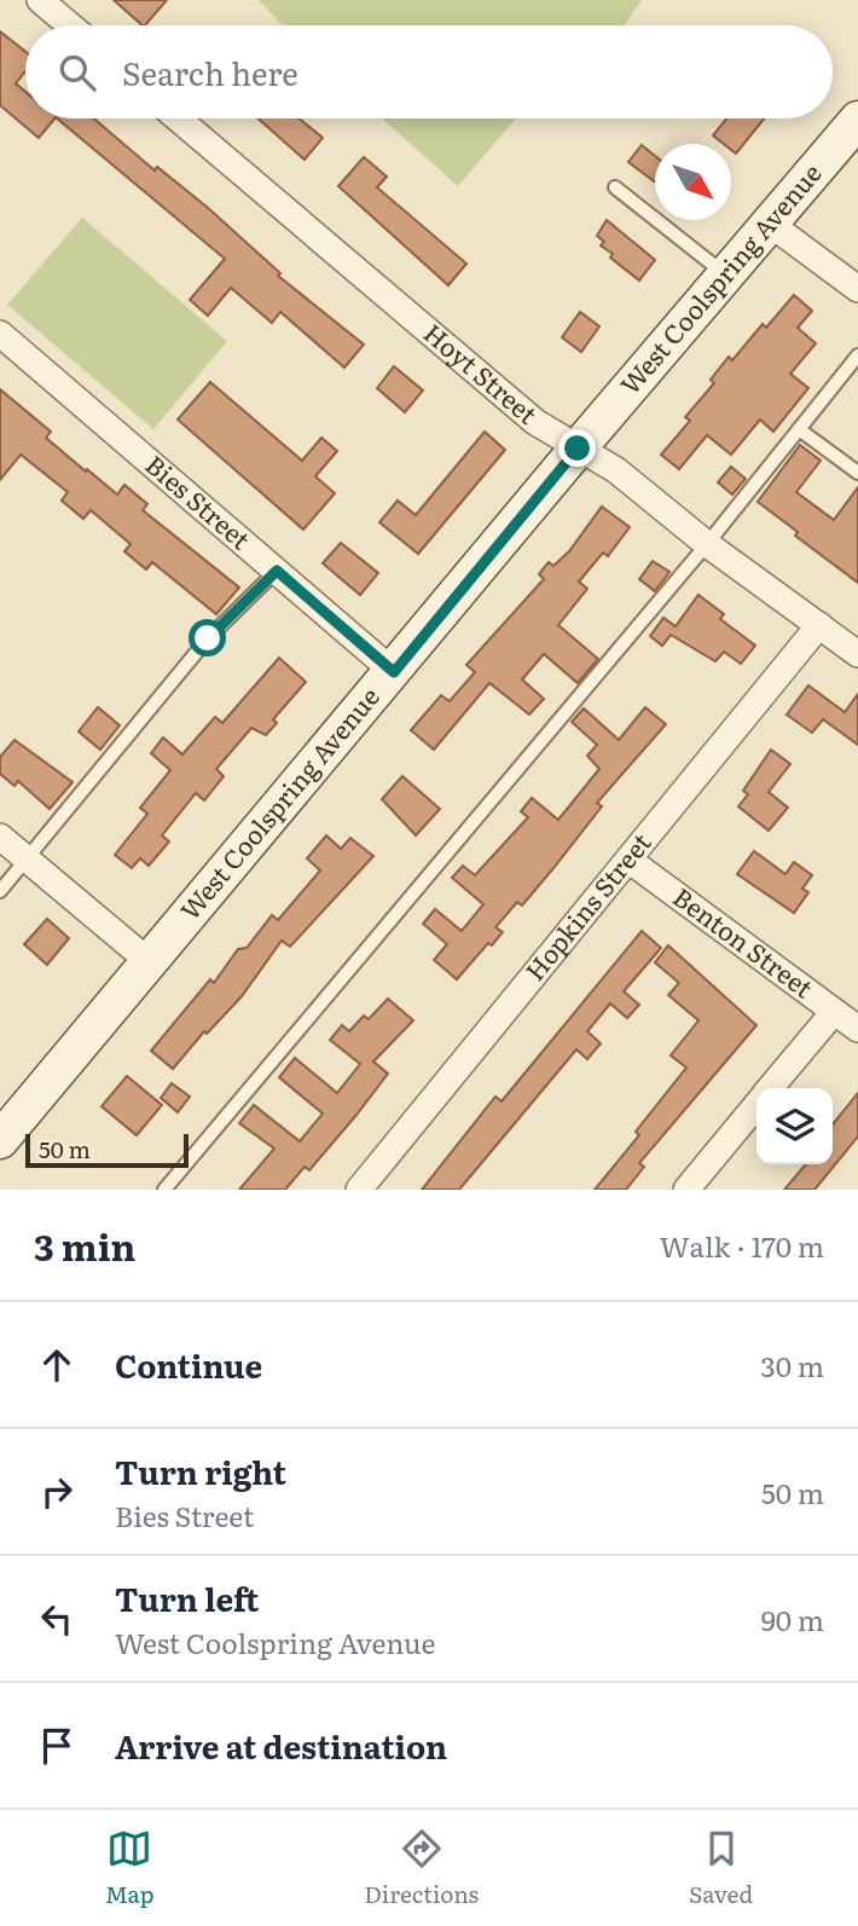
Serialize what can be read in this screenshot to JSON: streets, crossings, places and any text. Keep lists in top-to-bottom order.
{
  "streets": {
    "street": [
      "West Coolspring Avenue",
      "Hoyt Street",
      "Bies Street",
      "Hopkins Street",
      "Benton Street"
    ]
  },
  "crossings": [
    ["West Coolspring Avenue", "Hoyt Street"],
    ["West Coolspring Avenue", "Bies Street"],
    ["Hoyt Street", "Hopkins Street"],
    ["Hopkins Street", "Benton Street"]
  ],
  "scale_bar": "50 m",
  "north": "bottom right",
  "page": {
    "search": "Search here",
    "scale": "50 m",
    "heading": ["3 min", "Walk · 170 m"],
    "list": [
      ["Continue", "30 m"],
      ["Turn right", "Bies Street", "50 m"],
      ["Turn left", "West Coolspring Avenue", "90 m"],
      "Arrive at destination"
    ],
    "nav": ["Map", "Directions", "Saved"]
  }
}
